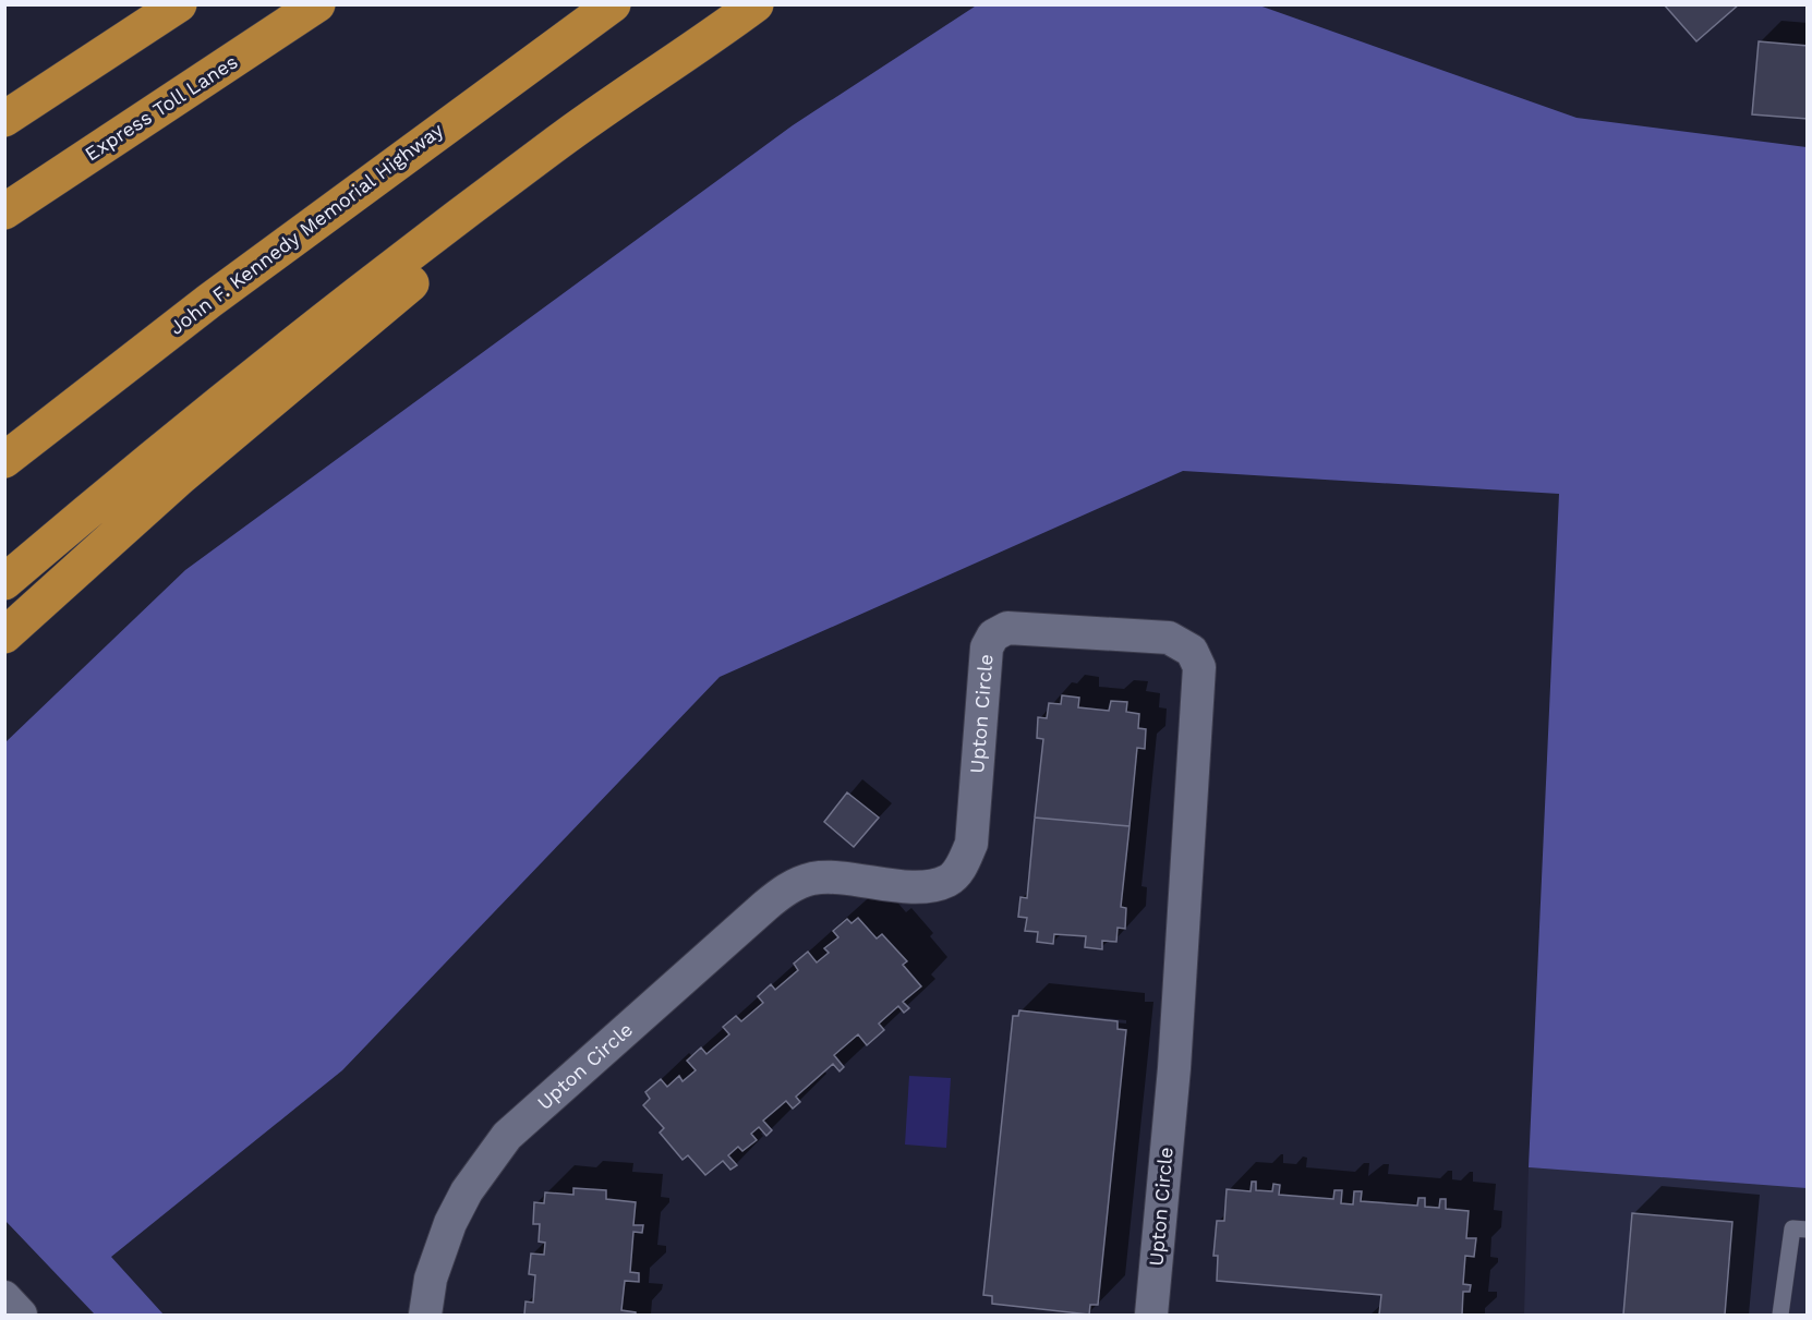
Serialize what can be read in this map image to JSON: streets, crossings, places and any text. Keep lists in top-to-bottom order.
{
  "streets": {
    "highway": ["Express Toll Lanes", "John F. Kennedy Memorial Highway"],
    "street": ["Upton Circle"]
  }
}
